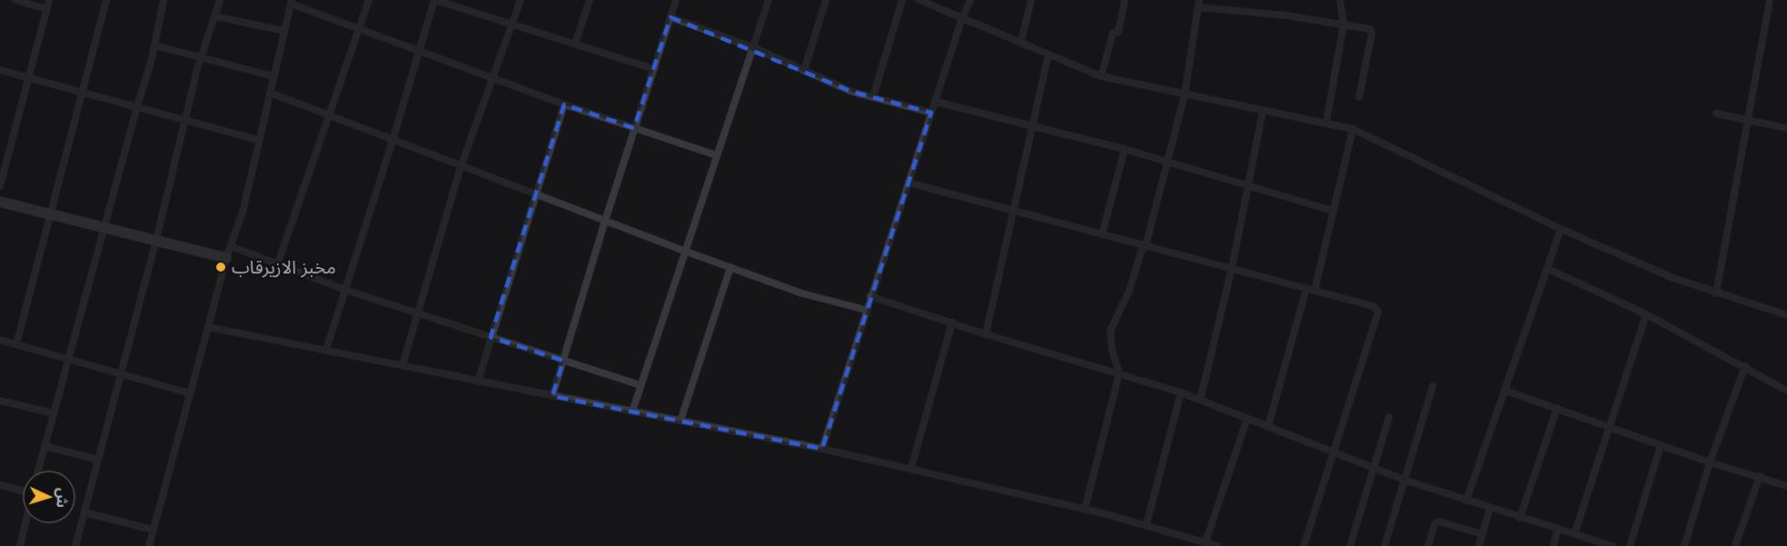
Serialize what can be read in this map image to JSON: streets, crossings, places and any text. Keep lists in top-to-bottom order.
{
  "places": ["مخبز الازيرقاب"],
  "north": "right"
}
